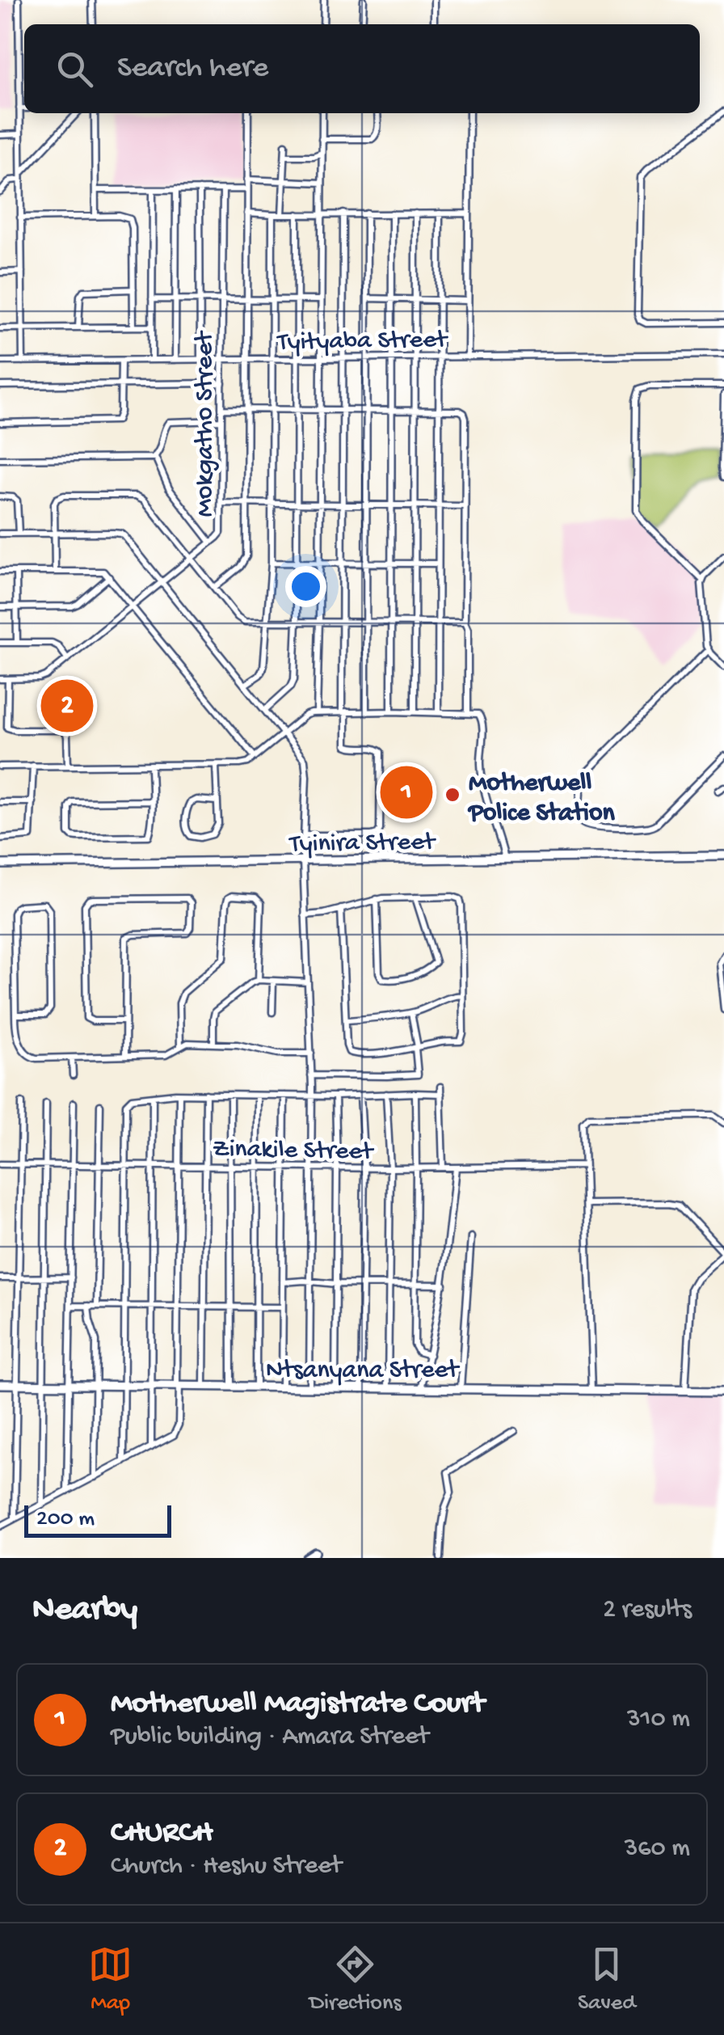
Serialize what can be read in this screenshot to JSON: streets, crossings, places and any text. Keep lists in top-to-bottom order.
{
  "streets": {
    "street": [
      "Tyityaba Street",
      "Mokgatho Street",
      "Tyinira Street",
      "Zinakile Street",
      "Ntsanyana Street"
    ]
  },
  "crossings": [
    ["Tyityaba Street", "Mokgatho Street"]
  ],
  "places": ["Motherwell Police Station"],
  "scale_bar": "200 m",
  "page": {
    "search": "Search here",
    "pins": ["2", "1"],
    "scale": "200 m",
    "heading": ["Nearby", "2 results"],
    "list": [
      {
        "mark": "1",
        "name": "Motherwell Magistrate Court",
        "note": "Public building · Amara Street",
        "value": "310 m"
      },
      {
        "mark": "2",
        "name": "CHURCH",
        "note": "Church · Heshu Street",
        "value": "360 m"
      }
    ],
    "nav": ["Map", "Directions", "Saved"]
  }
}
